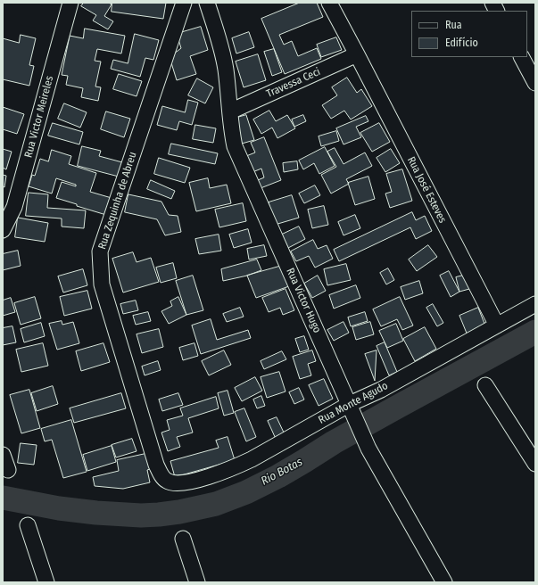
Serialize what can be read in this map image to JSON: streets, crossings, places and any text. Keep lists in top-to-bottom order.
{
  "streets": {
    "street": [
      "Travessa Ceci",
      "Rua Victor Meireles",
      "Rua José Esteves",
      "Rua Zequinha de Abreu",
      "Rua Victor Hugo",
      "Rua Monte Agudo"
    ]
  },
  "crossings": [
    ["Travessa Ceci", "Rua José Esteves"],
    ["Travessa Ceci", "Rua Victor Hugo"],
    ["Rua José Esteves", "Rua Monte Agudo"],
    ["Rua Zequinha de Abreu", "Rua Monte Agudo"],
    ["Rua Victor Hugo", "Rua Monte Agudo"]
  ],
  "water": ["Rio Botas"],
  "legend": ["Rua", "Edifício"]
}
